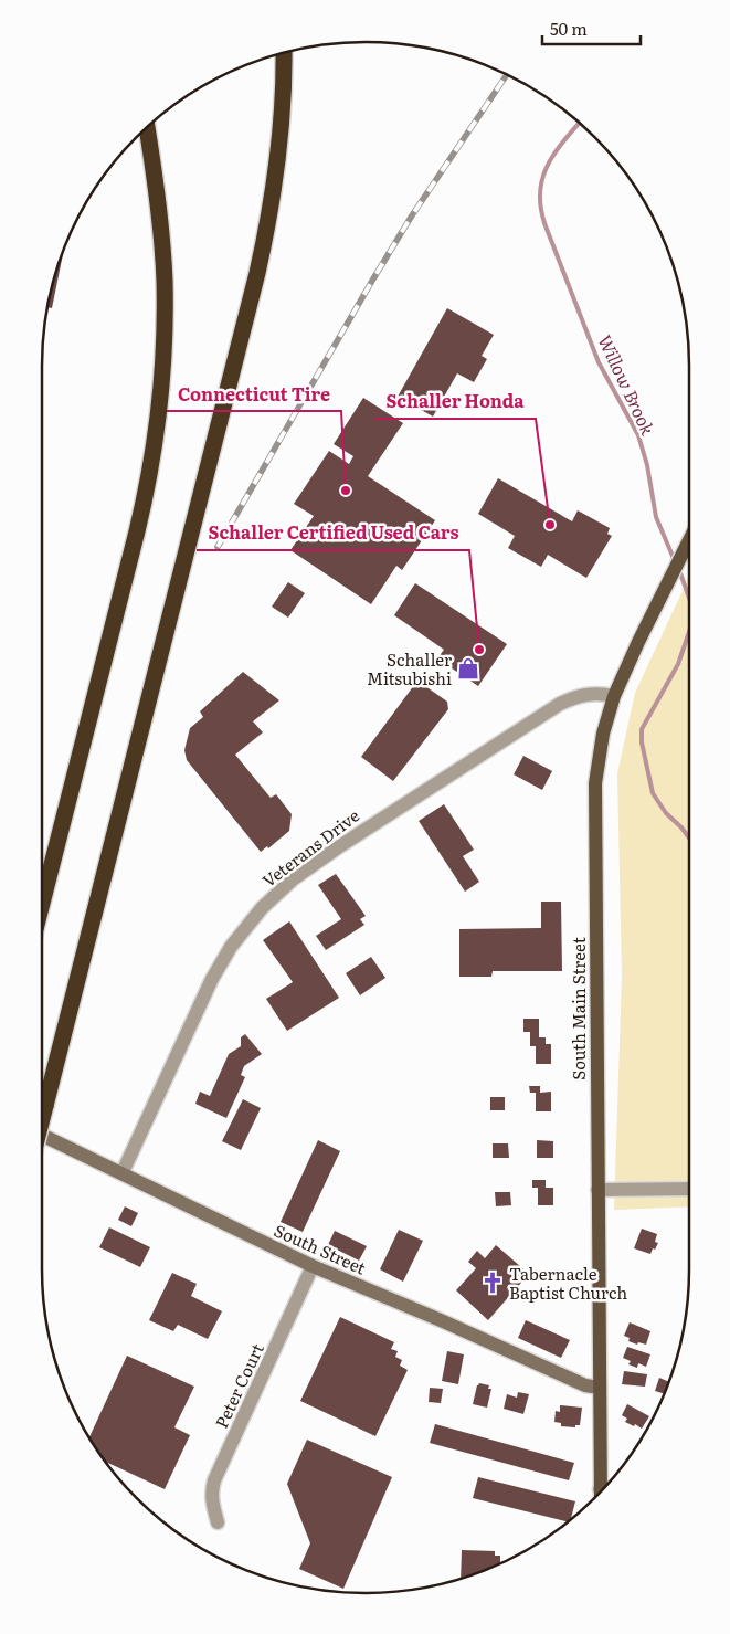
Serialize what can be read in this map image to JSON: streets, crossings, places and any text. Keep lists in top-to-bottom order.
{
  "streets": {
    "main road": ["South Main Street", "South Street"],
    "street": ["Veterans Drive", "Peter Court"]
  },
  "crossings": [
    ["Veterans Drive", "South Main Street"],
    ["Veterans Drive", "South Street"],
    ["South Main Street", "South Street"],
    ["South Street", "Peter Court"]
  ],
  "water": ["Willow Brook"],
  "places": {
    "other": ["Connecticut Tire", "Schaller Honda", "Schaller Certified Used Cars"],
    "shop": ["Schaller Mitsubishi"],
    "church": ["Tabernacle Baptist Church"]
  },
  "scale_bar": "50 m"
}
